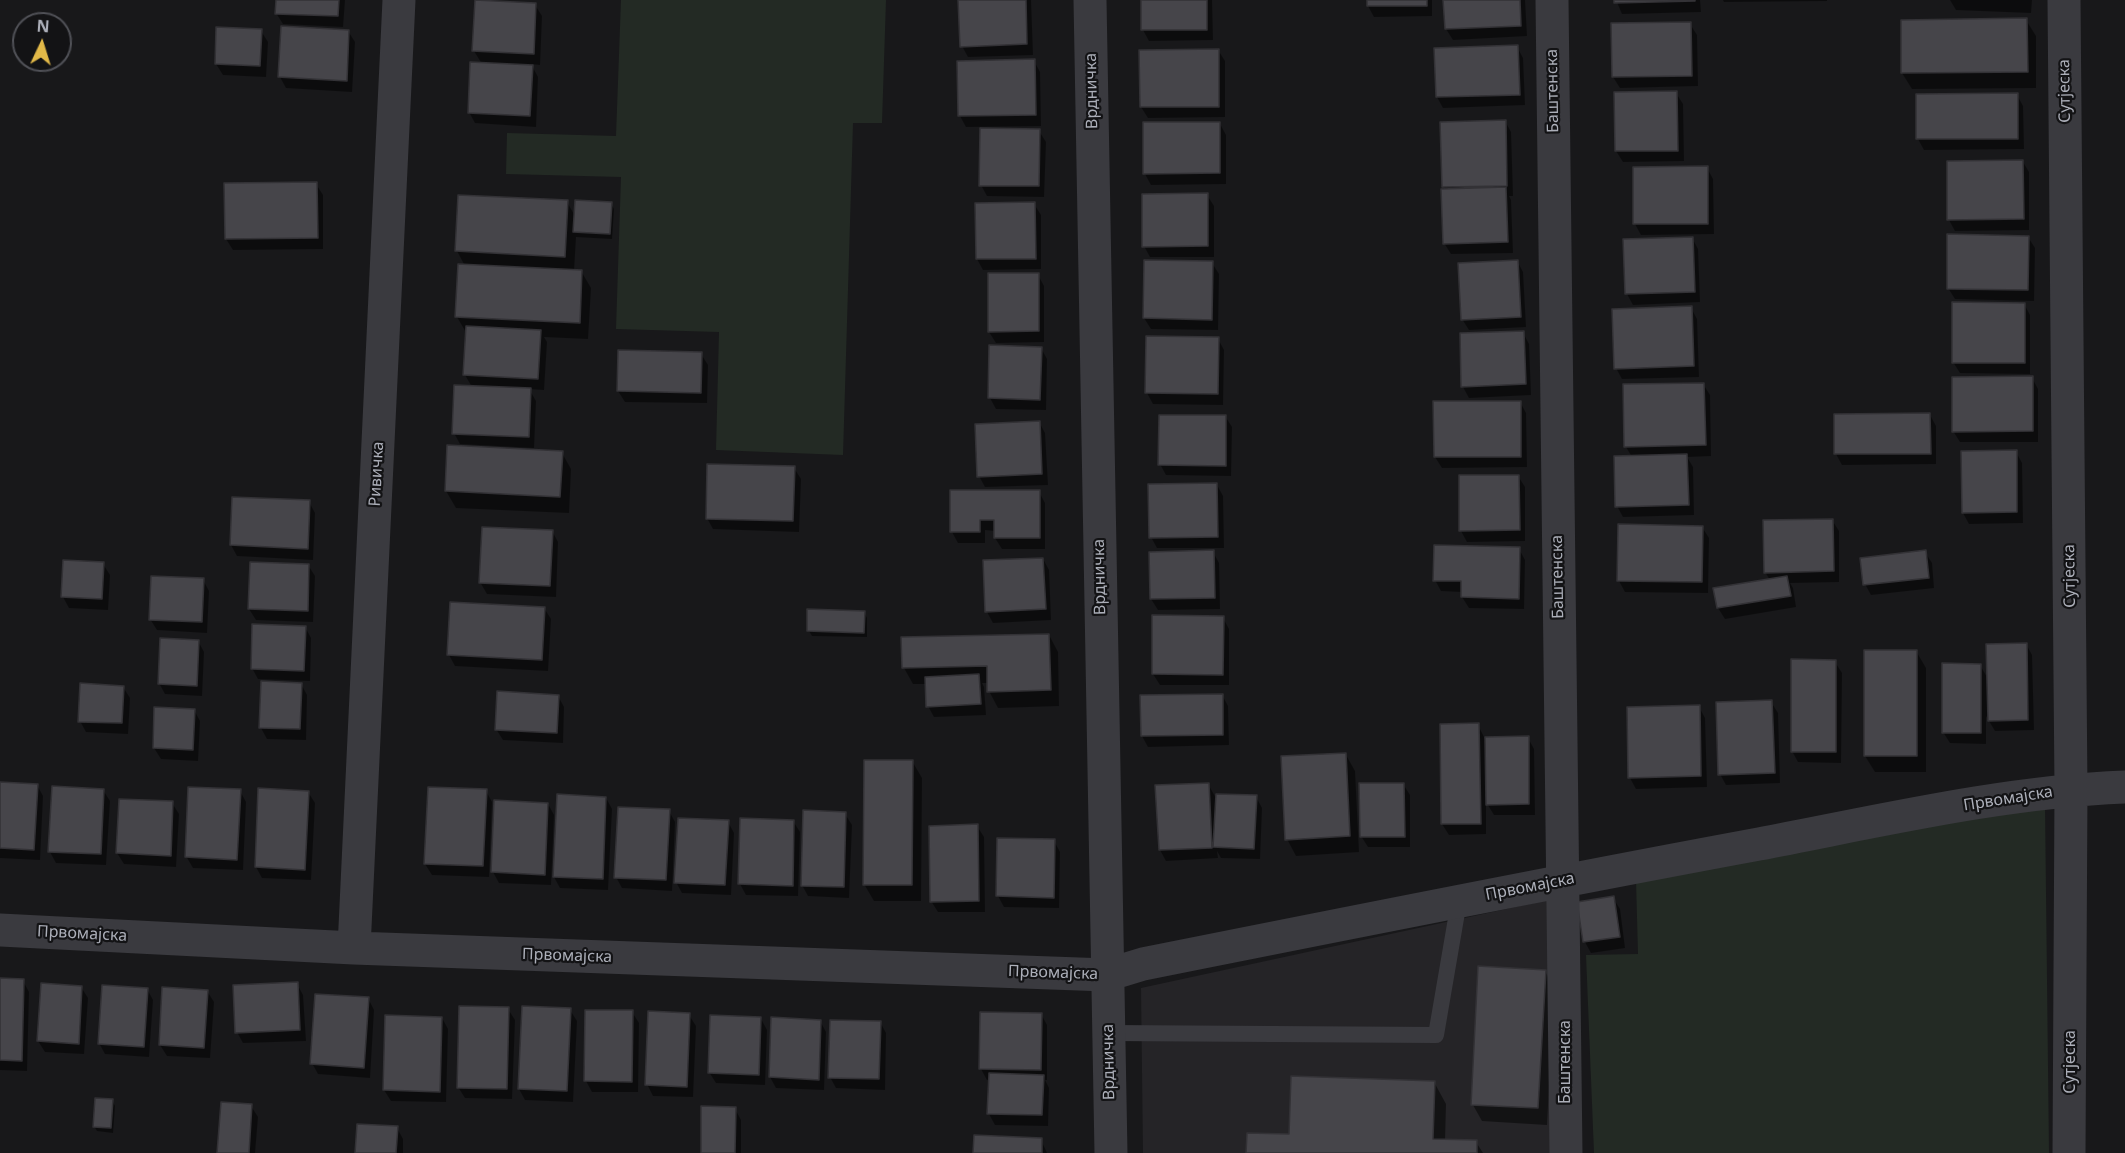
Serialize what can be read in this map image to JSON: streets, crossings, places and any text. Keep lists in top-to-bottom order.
{
  "streets": {
    "street": [
      "Врдничка",
      "Баштенска",
      "Сутјеска",
      "Ривичка",
      "Првомајска"
    ]
  },
  "crossings": [
    ["Врдничка", "Првомајска"],
    ["Баштенска", "Првомајска"],
    ["Сутјеска", "Првомајска"],
    ["Ривичка", "Првомајска"]
  ],
  "north": "top"
}
